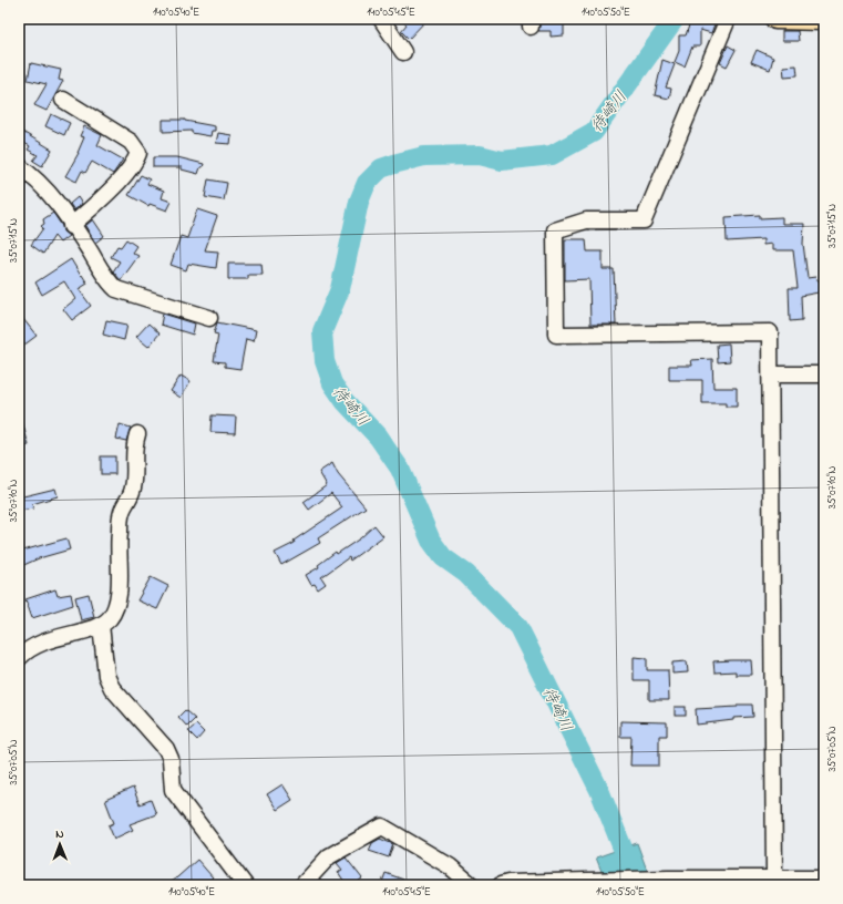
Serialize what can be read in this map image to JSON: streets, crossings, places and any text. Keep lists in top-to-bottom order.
{
  "water": ["待崎川"],
  "north": "top",
  "coordinates": [
    "140°05'40\"E",
    "140°05'45\"E",
    "140°05'50\"E",
    "35°07'15\"N",
    "35°07'10\"N",
    "35°07'05\"N"
  ]
}
